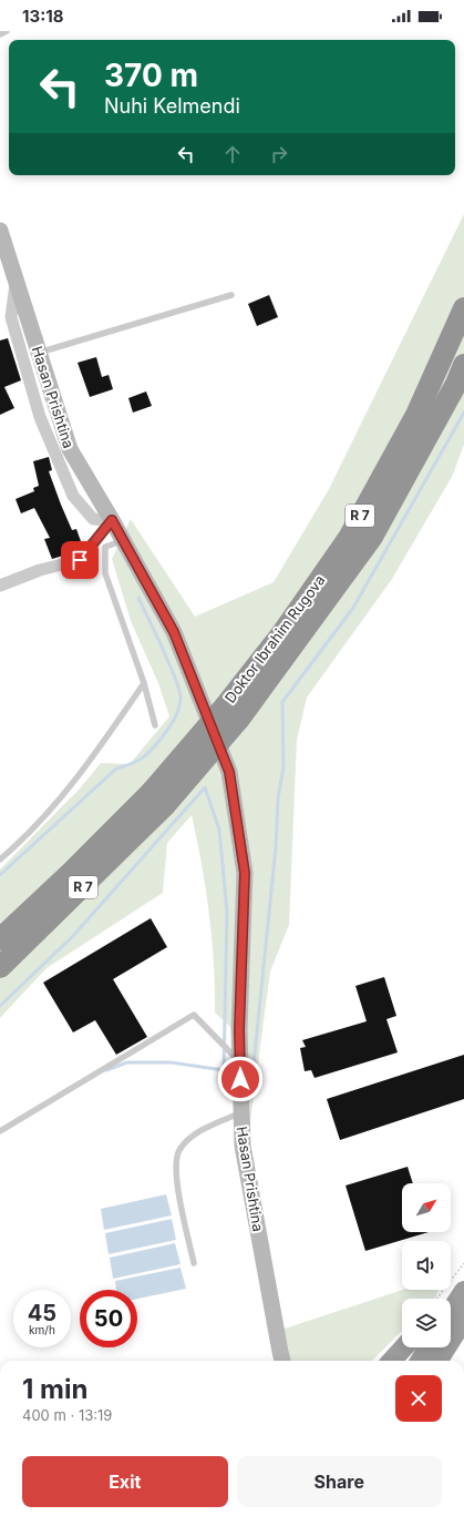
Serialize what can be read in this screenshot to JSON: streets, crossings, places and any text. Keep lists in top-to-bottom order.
{
  "streets": {
    "highway": ["R 7", "Doktor Ibrahim Rugova"],
    "main road": ["Hasan Prishtina"]
  },
  "north": "top right",
  "page": {
    "status": "13:18",
    "turn": ["370 m", "Nuhi Kelmendi"],
    "speed": "45 km/h",
    "limit": "50",
    "heading": ["1 min", "400 m · 13:19"],
    "buttons": ["Exit", "Share"]
  }
}
